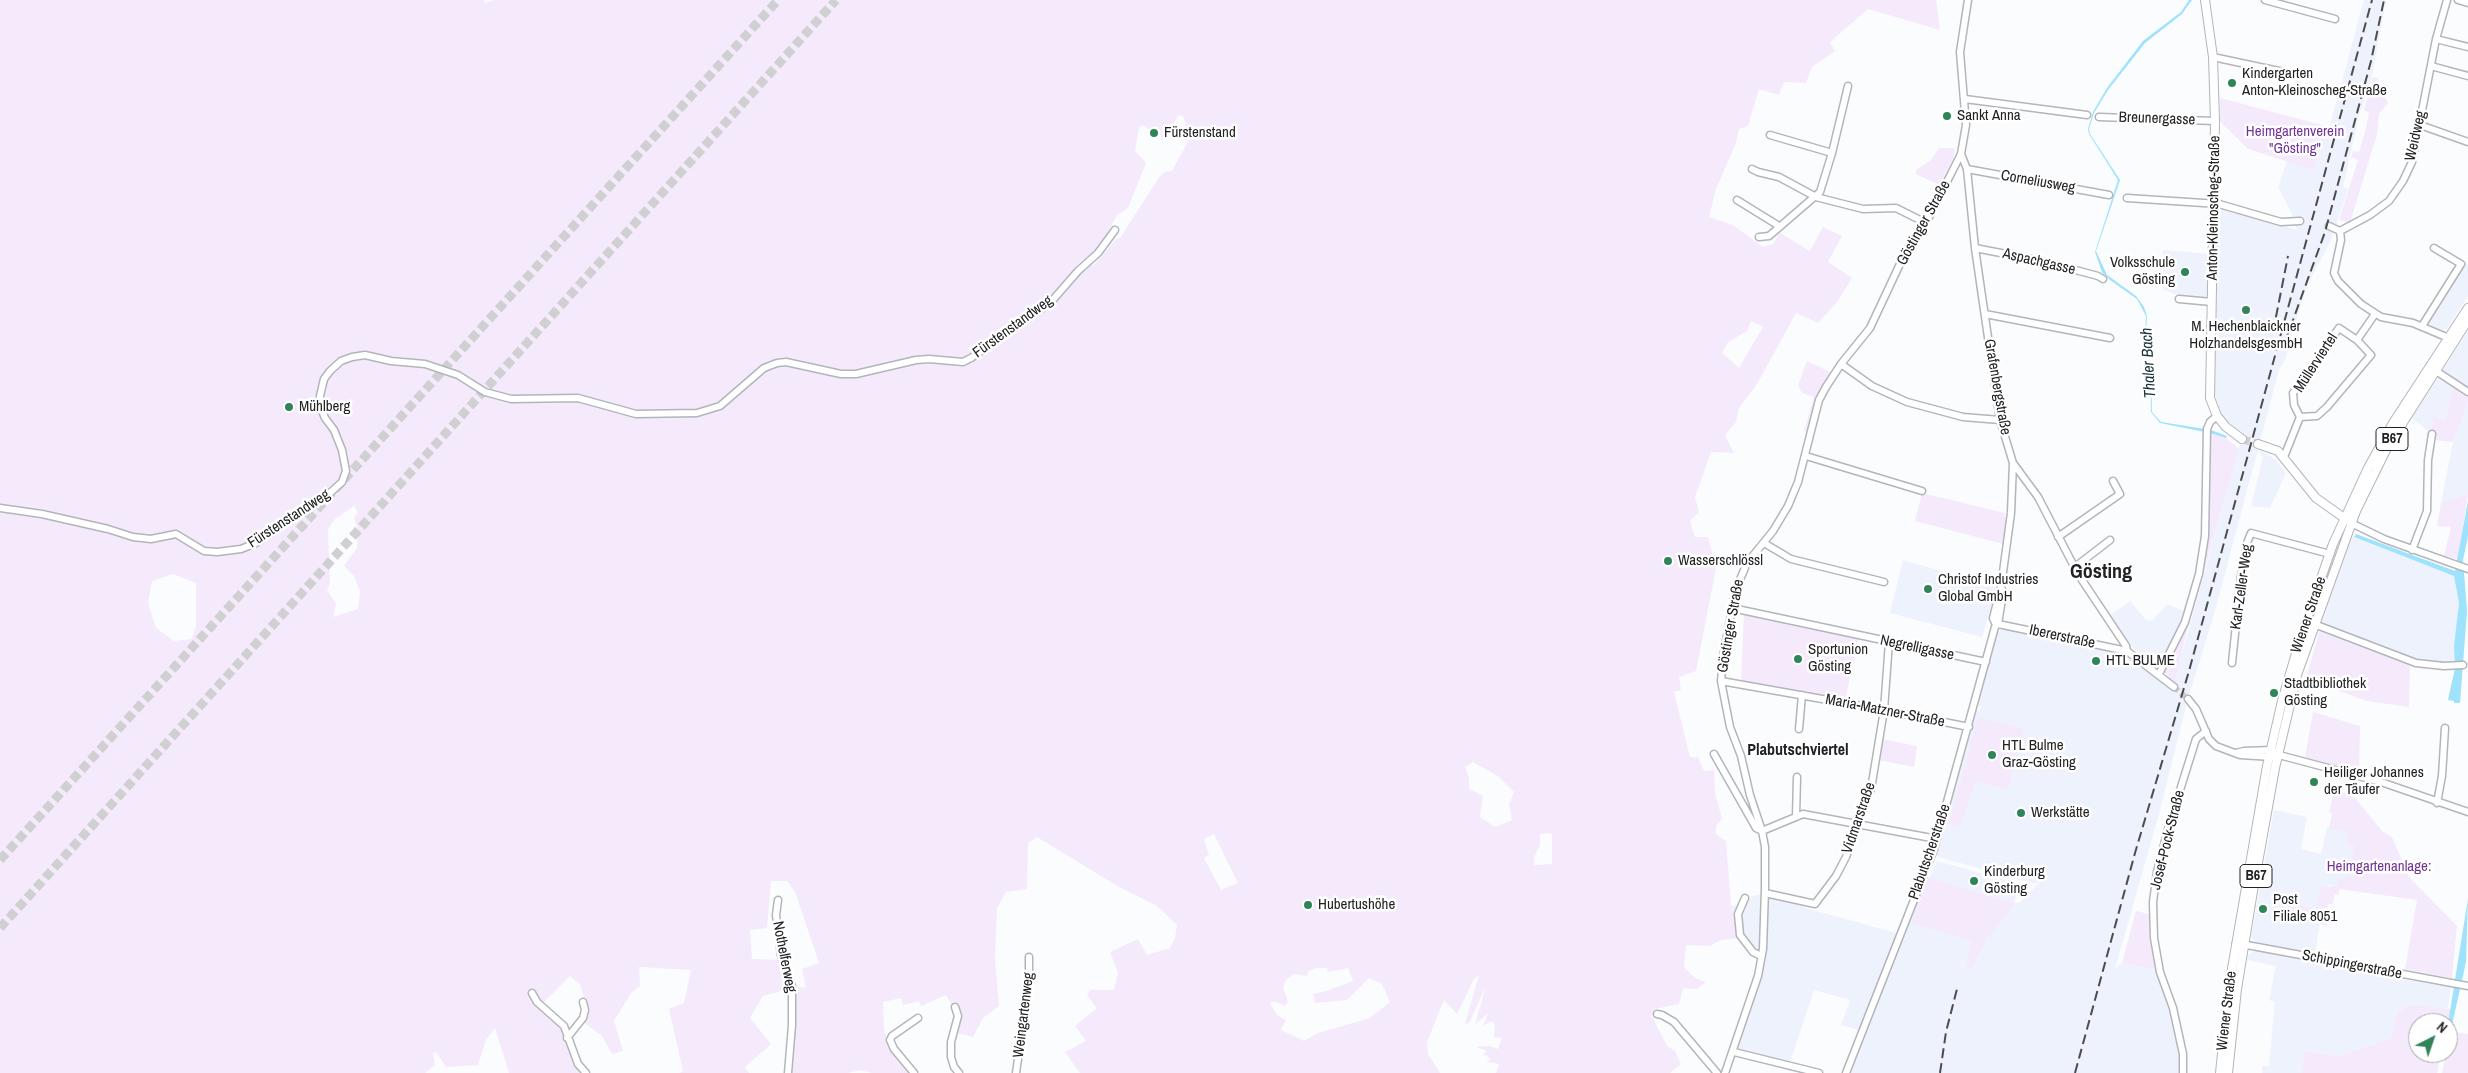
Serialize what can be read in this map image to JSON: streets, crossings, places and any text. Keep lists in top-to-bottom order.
{
  "streets": {
    "main road": ["Anton-Kleinoscheg-Straße", "B67", "Wiener Straße"],
    "street": [
      "Breunergasse",
      "Weidweg",
      "Corneliusweg",
      "Göstinger Straße",
      "Aspachgasse",
      "Fürstenstandweg",
      "Müllerviertel",
      "Grafenbergstraße",
      "Karl-Zeller-Weg",
      "Ibererstraße",
      "Negrelligasse",
      "Maria-Matzner-Straße",
      "Vidmarstraße",
      "Josef-Pock-Straße",
      "Plabutscherstraße",
      "Nothelferweg",
      "Schippingerstraße",
      "Weingartenweg"
    ]
  },
  "crossings": [
    ["Breunergasse", "Anton-Kleinoscheg-Straße"],
    ["Corneliusweg", "Grafenbergstraße"],
    ["Göstinger Straße", "Grafenbergstraße"],
    ["Göstinger Straße", "Negrelligasse"],
    ["Göstinger Straße", "Maria-Matzner-Straße"],
    ["Göstinger Straße", "Vidmarstraße"],
    ["Aspachgasse", "Grafenbergstraße"],
    ["Grafenbergstraße", "Ibererstraße"],
    ["Grafenbergstraße", "Plabutscherstraße"],
    ["Karl-Zeller-Weg", "Wiener Straße"],
    ["Wiener Straße", "Schippingerstraße"],
    ["Ibererstraße", "Plabutscherstraße"],
    ["Negrelligasse", "Vidmarstraße"],
    ["Negrelligasse", "Plabutscherstraße"],
    ["Maria-Matzner-Straße", "Vidmarstraße"],
    ["Maria-Matzner-Straße", "Plabutscherstraße"]
  ],
  "districts": ["Gösting", "Plabutschviertel"],
  "water": ["Thaler Bach"],
  "parks": ["Heimgartenverein \"Gösting\"", "Heimgartenanlage:"],
  "places": [
    "Kindergarten Anton-Kleinoscheg-Straße",
    "Sankt Anna",
    "Fürstenstand",
    "Volksschule Gösting",
    "M. Hechenblaickner HolzhandelsgesmbH",
    "Mühlberg",
    "Wasserschlössl",
    "Christof Industries Global GmbH",
    "Sportunion Gösting",
    "HTL BULME",
    "Stadtbibliothek Gösting",
    "HTL Bulme Graz-Gösting",
    "Heiliger Johannes der Täufer",
    "Werkstätte",
    "Kinderburg Gösting",
    "Hubertushöhe",
    "Post Filiale 8051"
  ],
  "north": "top right"
}
